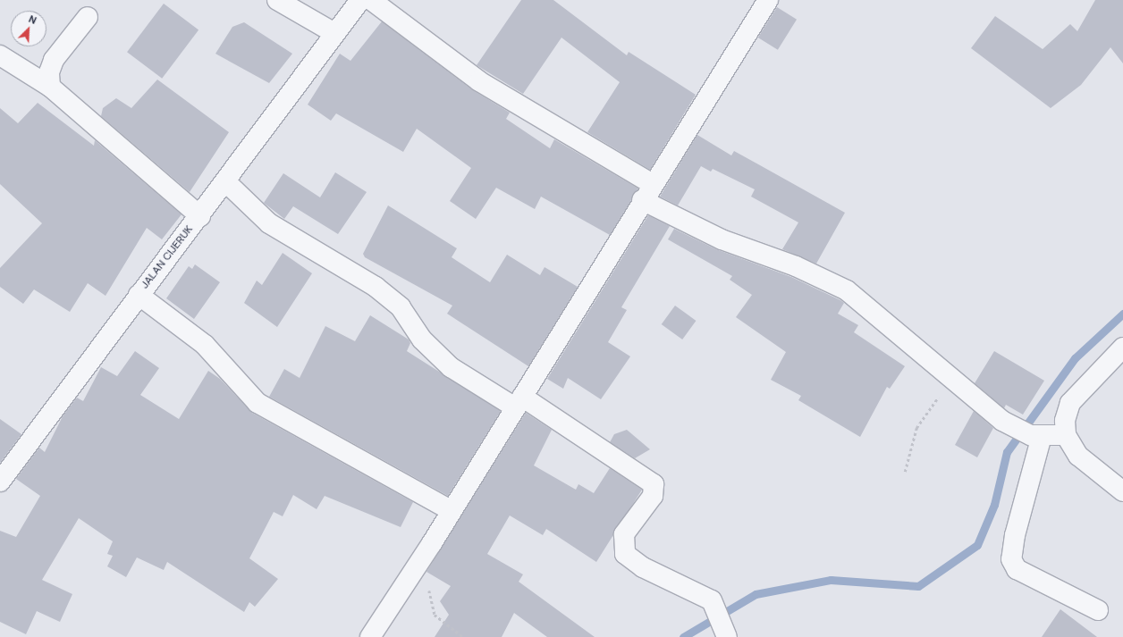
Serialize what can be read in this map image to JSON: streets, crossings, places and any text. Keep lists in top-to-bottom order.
{
  "streets": {
    "street": ["JALAN CIJERUK"]
  },
  "north": "top right"
}
